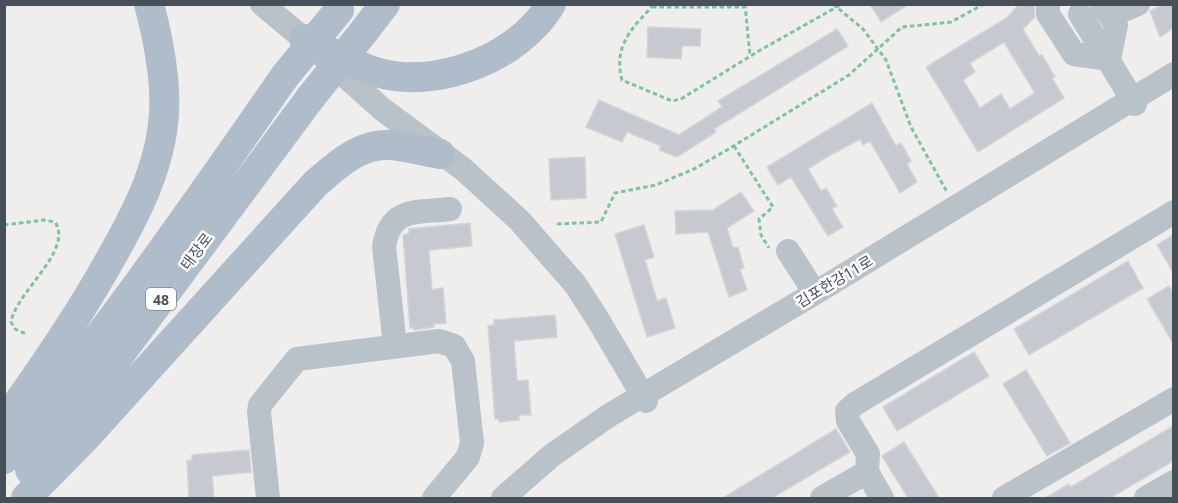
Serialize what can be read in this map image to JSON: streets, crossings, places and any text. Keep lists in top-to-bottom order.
{
  "streets": {
    "main road": ["태장로", "48"],
    "street": ["김포한강11로"]
  }
}
